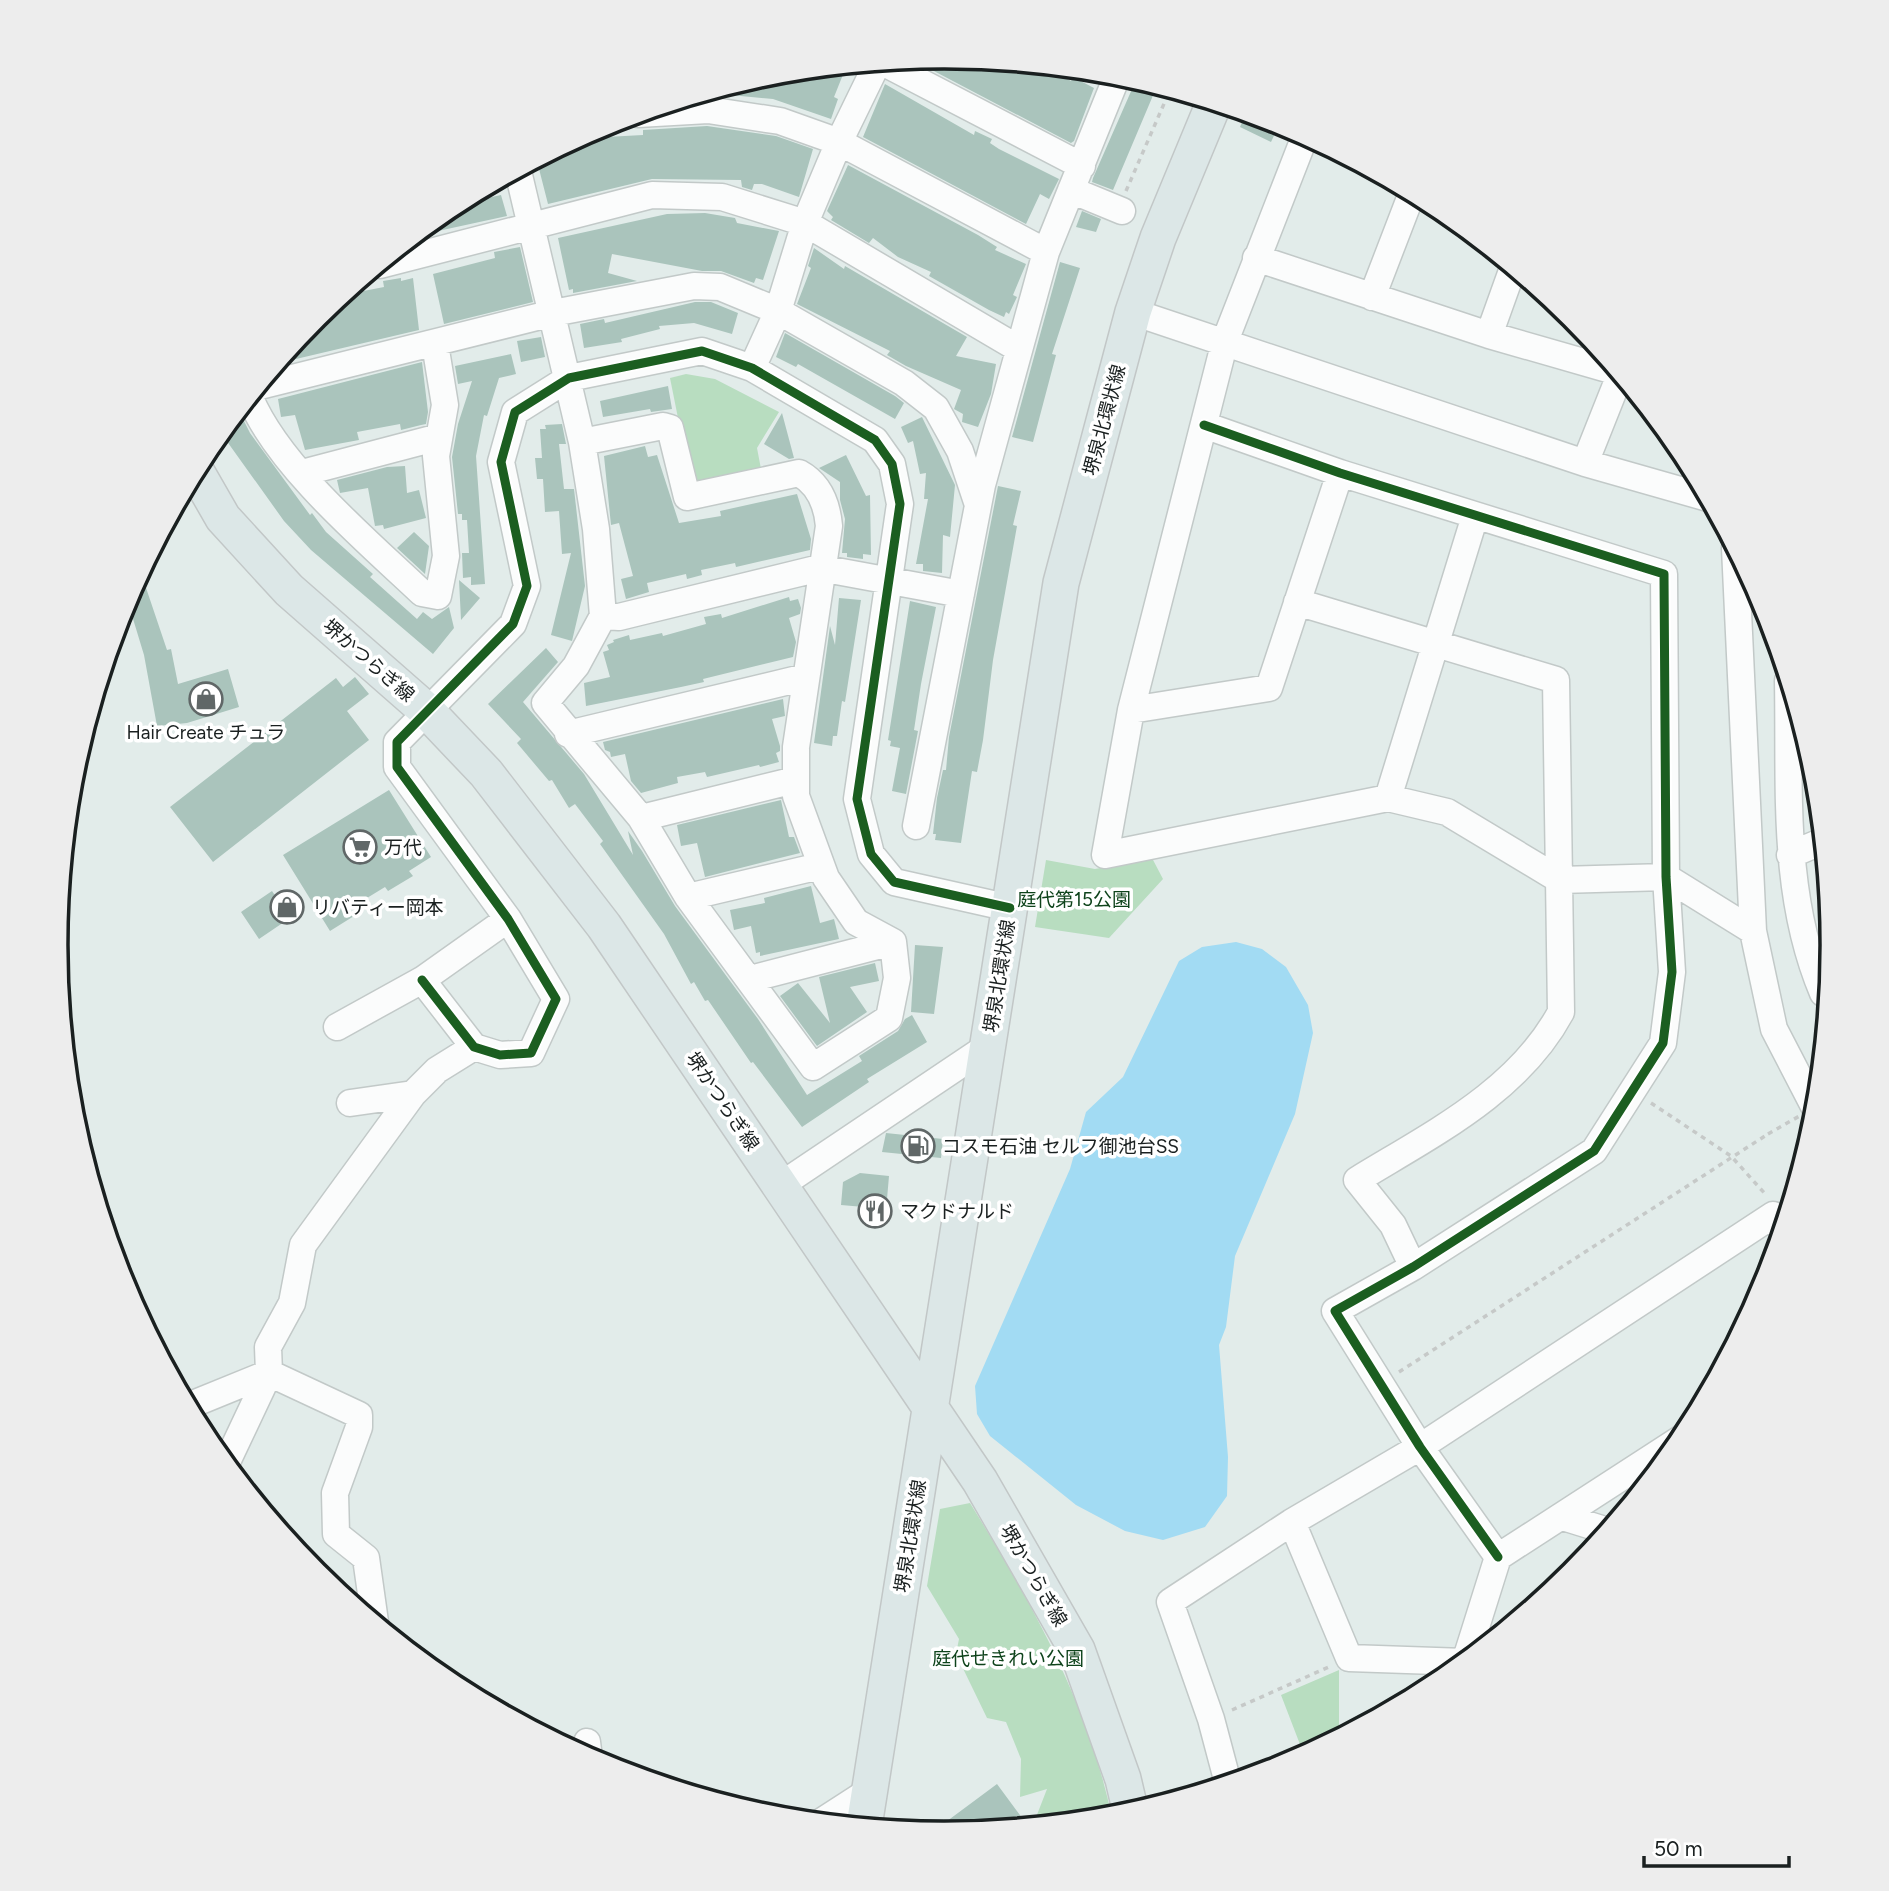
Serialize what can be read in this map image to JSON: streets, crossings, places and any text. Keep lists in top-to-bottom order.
{
  "streets": {
    "main road": ["堺泉北環状線", "堺かつらぎ線"]
  },
  "crossings": [
    ["堺泉北環状線", "堺かつらぎ線"]
  ],
  "parks": ["庭代第15公園", "庭代せきれい公園"],
  "places": {
    "shop": ["Hair Create チュラ", "リバティー岡本"],
    "supermarket": ["万代"],
    "fuel station": ["コスモ石油 セルフ御池台SS"],
    "restaurant": ["マクドナルド"]
  },
  "scale_bar": "50 m"
}
